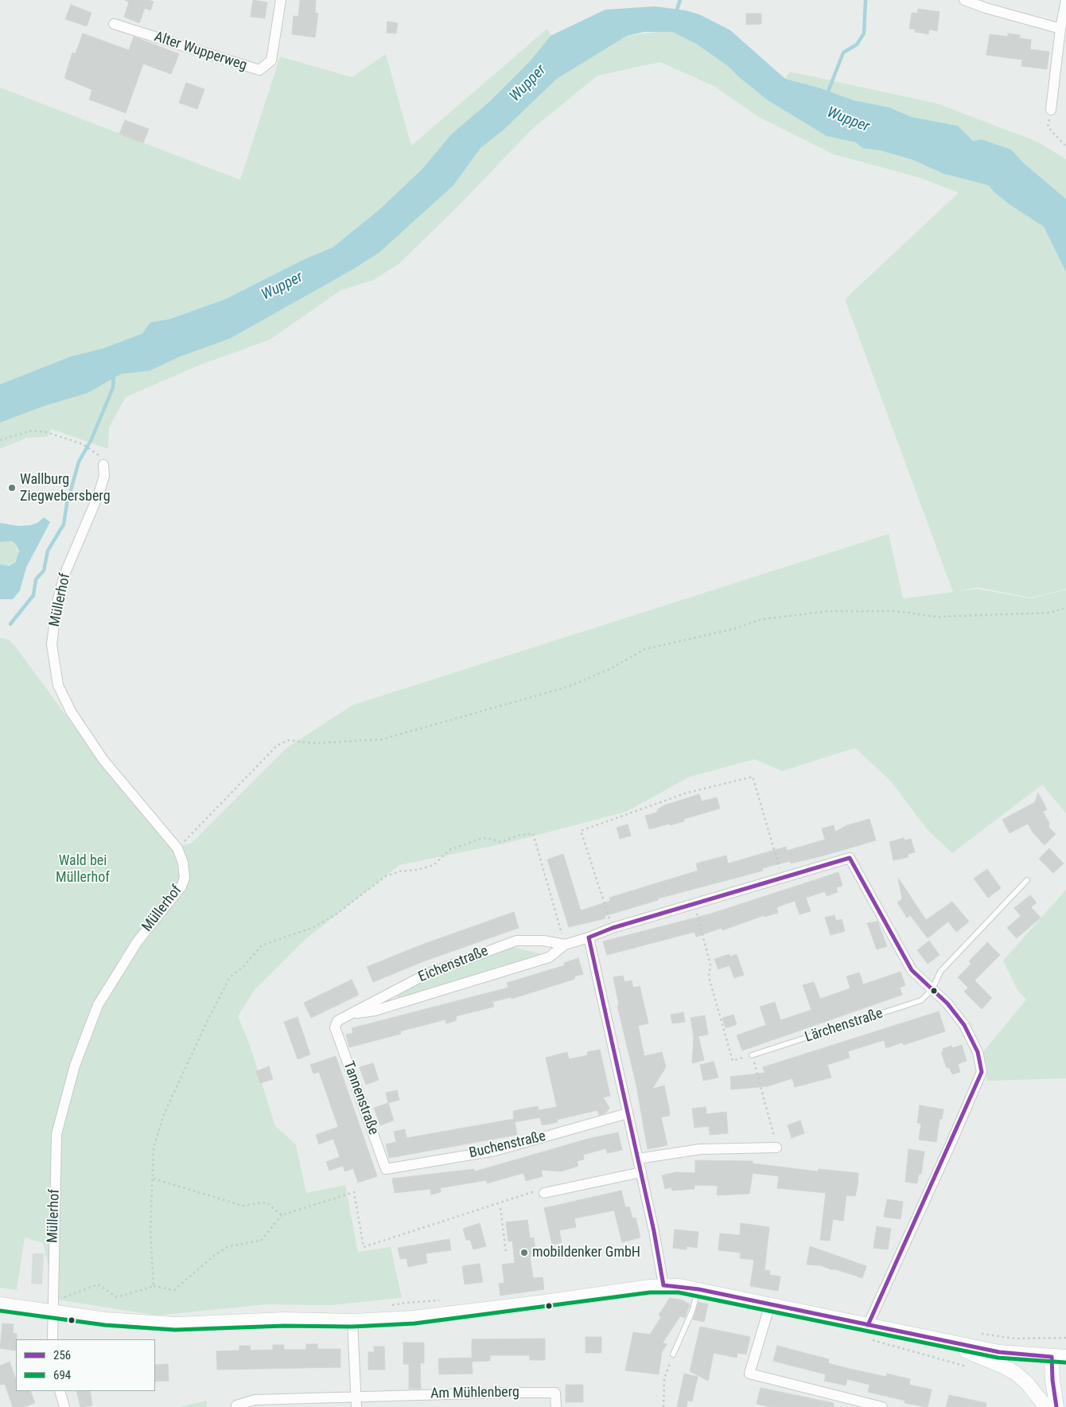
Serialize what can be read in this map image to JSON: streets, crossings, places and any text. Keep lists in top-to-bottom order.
{
  "streets": {
    "street": [
      "Alter Wupperweg",
      "Müllerhof",
      "Eichenstraße",
      "Tannenstraße",
      "Buchenstraße",
      "Am Mühlenberg"
    ],
    "lane": ["Lärchenstraße"]
  },
  "crossings": [
    ["Eichenstraße", "Lärchenstraße"],
    ["Eichenstraße", "Tannenstraße"],
    ["Tannenstraße", "Buchenstraße"]
  ],
  "water": ["Wupper"],
  "parks": ["Wald bei Müllerhof"],
  "places": ["Wallburg Ziegwebersberg", "mobildenker GmbH"],
  "lines": ["transit line 256", "transit line 694"],
  "legend": ["256", "694"]
}
